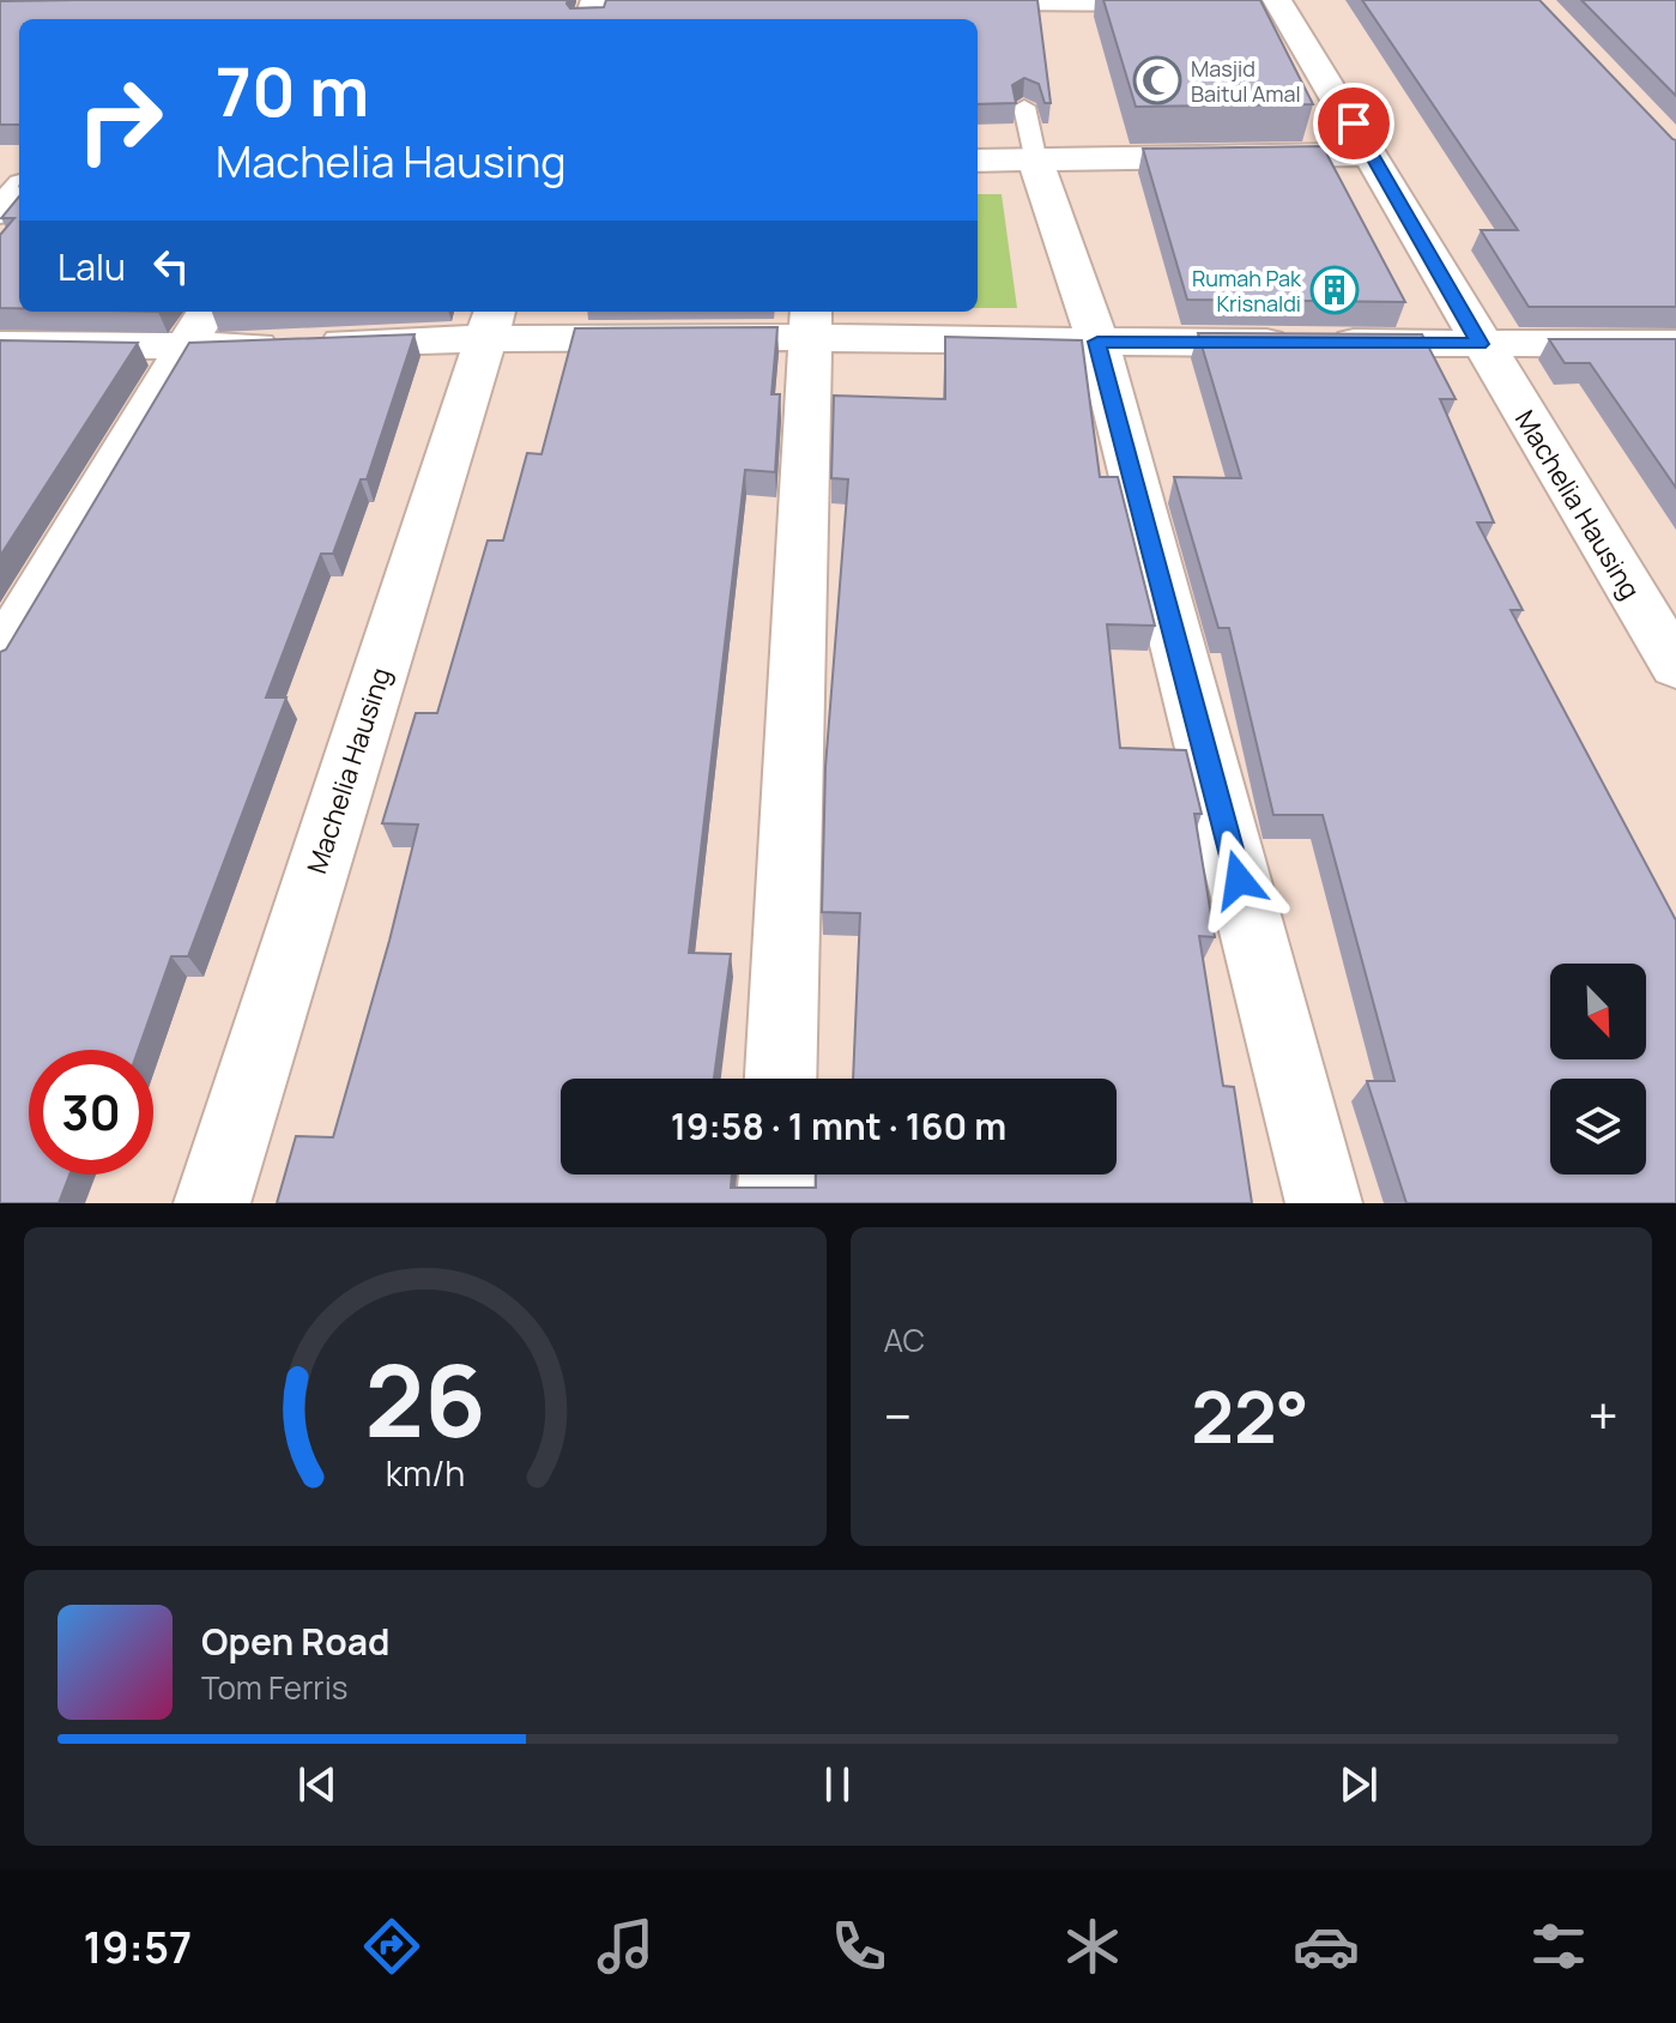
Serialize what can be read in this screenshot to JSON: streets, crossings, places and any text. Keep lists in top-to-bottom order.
{
  "streets": {
    "street": ["Machelia Hausing"]
  },
  "places": {
    "mosque": ["Masjid Baitul Amal"],
    "building": ["Rumah Pak Krisnaldi"]
  },
  "north": "bottom right",
  "page": {
    "turn": ["70 m", "Machelia Hausing"],
    "then": "Lalu",
    "limit": "30",
    "trip": "19:58 · 1 mnt · 160 m",
    "tile": "AC",
    "heat": ["−", "22°", "+"],
    "song": ["Open Road", "Tom Ferris"],
    "tabs": "19:57",
    "gauge": ["26", "km/h"]
  }
}
